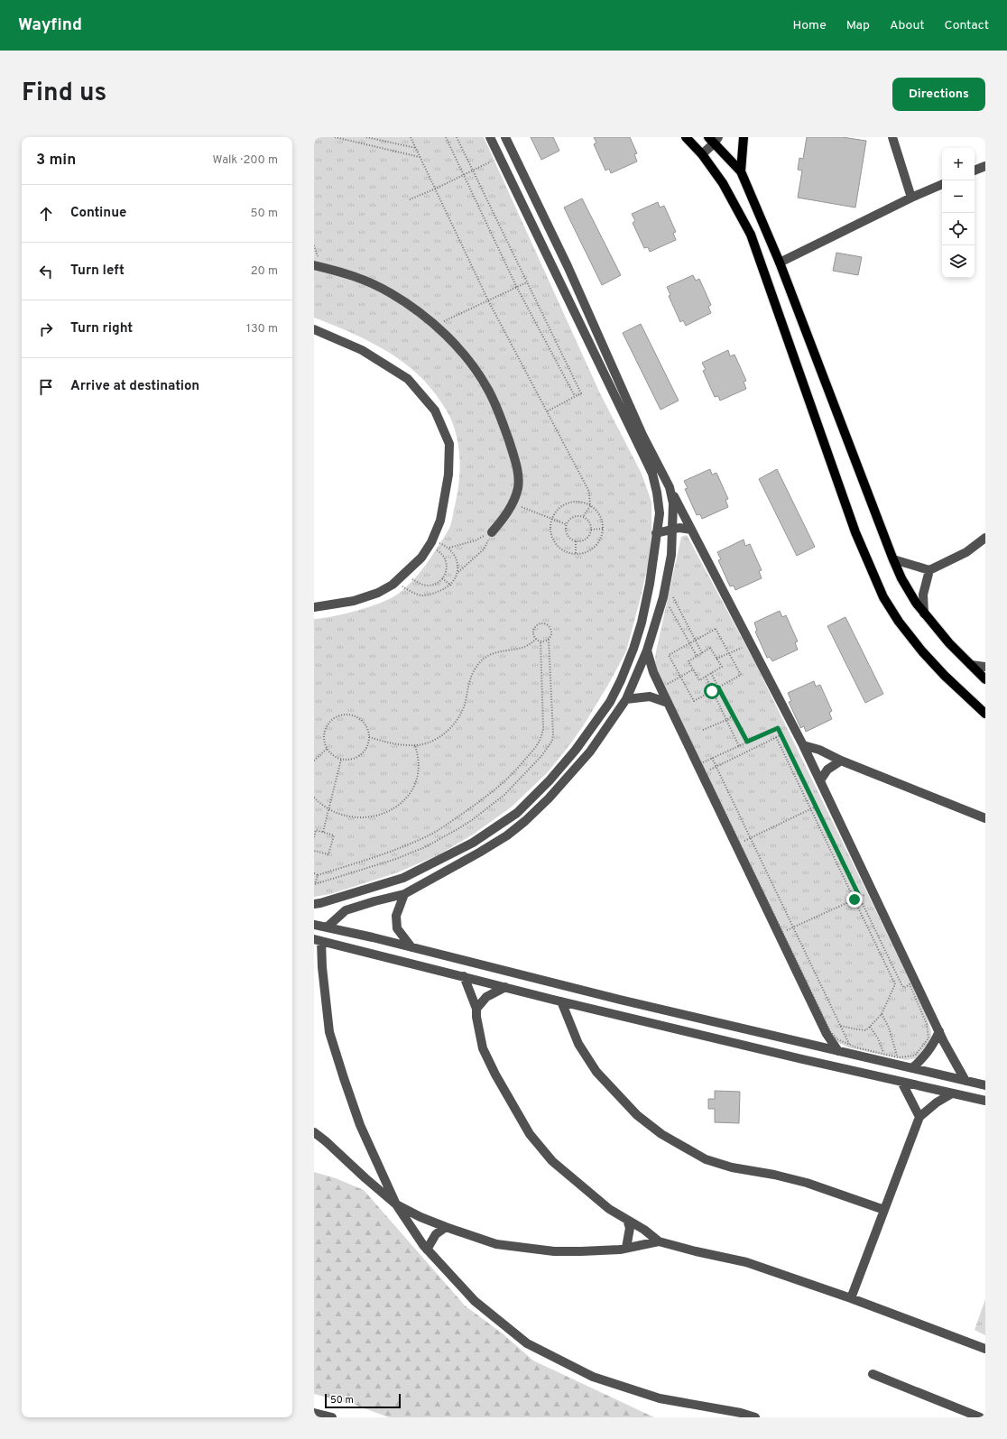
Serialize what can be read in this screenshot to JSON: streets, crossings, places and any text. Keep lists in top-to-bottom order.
{
  "scale_bar": "50 m",
  "page": {
    "header": "Wayfind",
    "nav": [
      "Home",
      "Map",
      "About",
      "Contact"
    ],
    "title": "Find us",
    "buttons": "Directions",
    "heading": ["3 min", "Walk · 200 m"],
    "map_buttons": ["+", "−"],
    "list": [
      ["Continue", "50 m"],
      ["Turn left", "20 m"],
      ["Turn right", "130 m"],
      "Arrive at destination"
    ],
    "scale": "50 m"
  }
}
